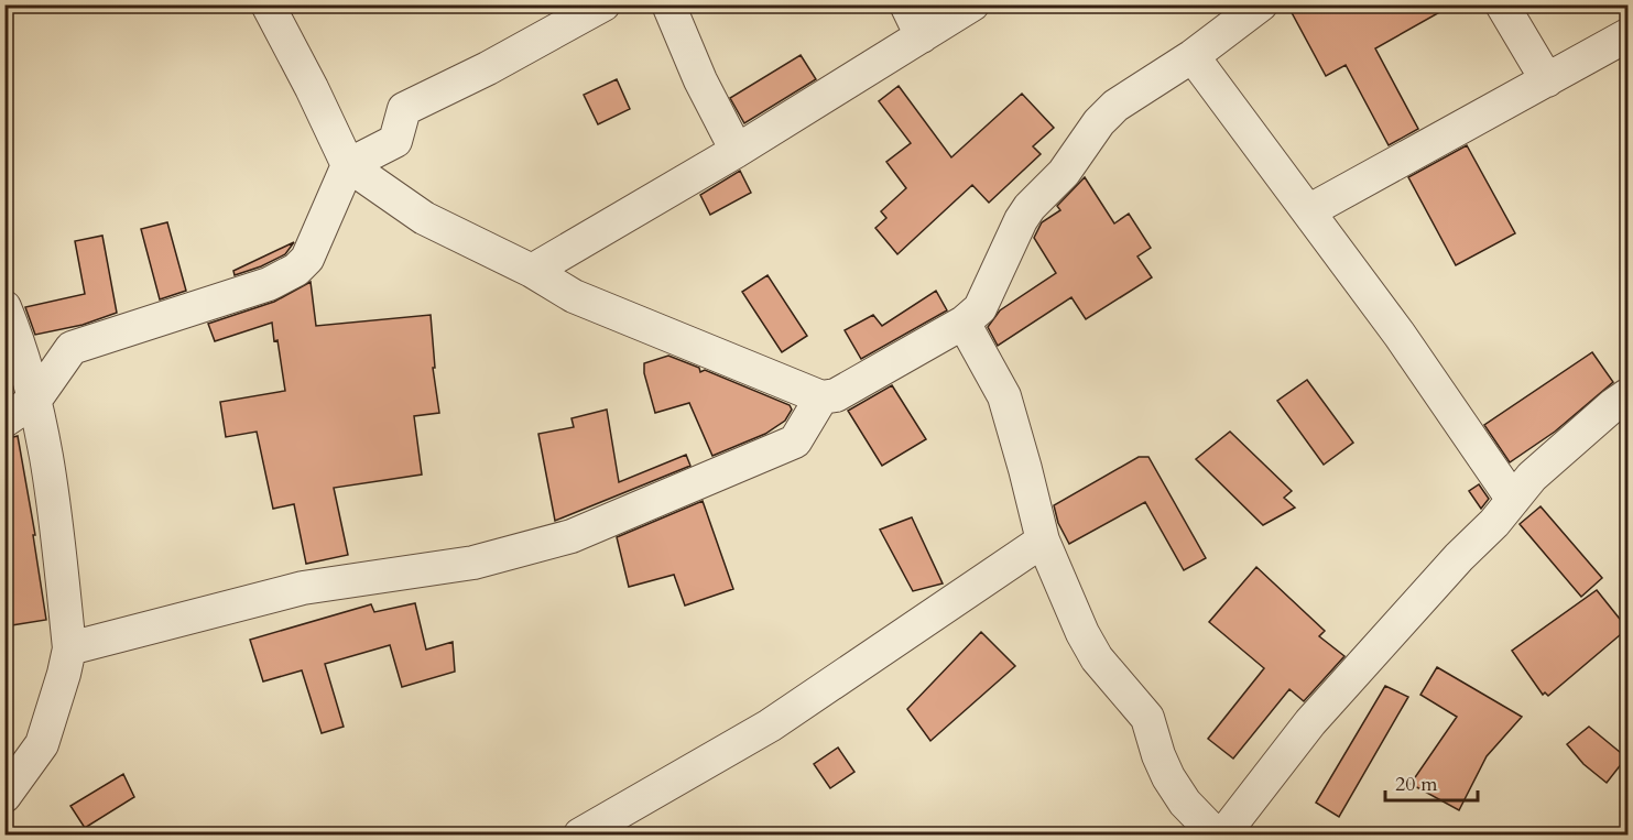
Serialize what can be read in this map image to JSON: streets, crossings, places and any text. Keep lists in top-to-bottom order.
{
  "scale_bar": "20 m"
}
